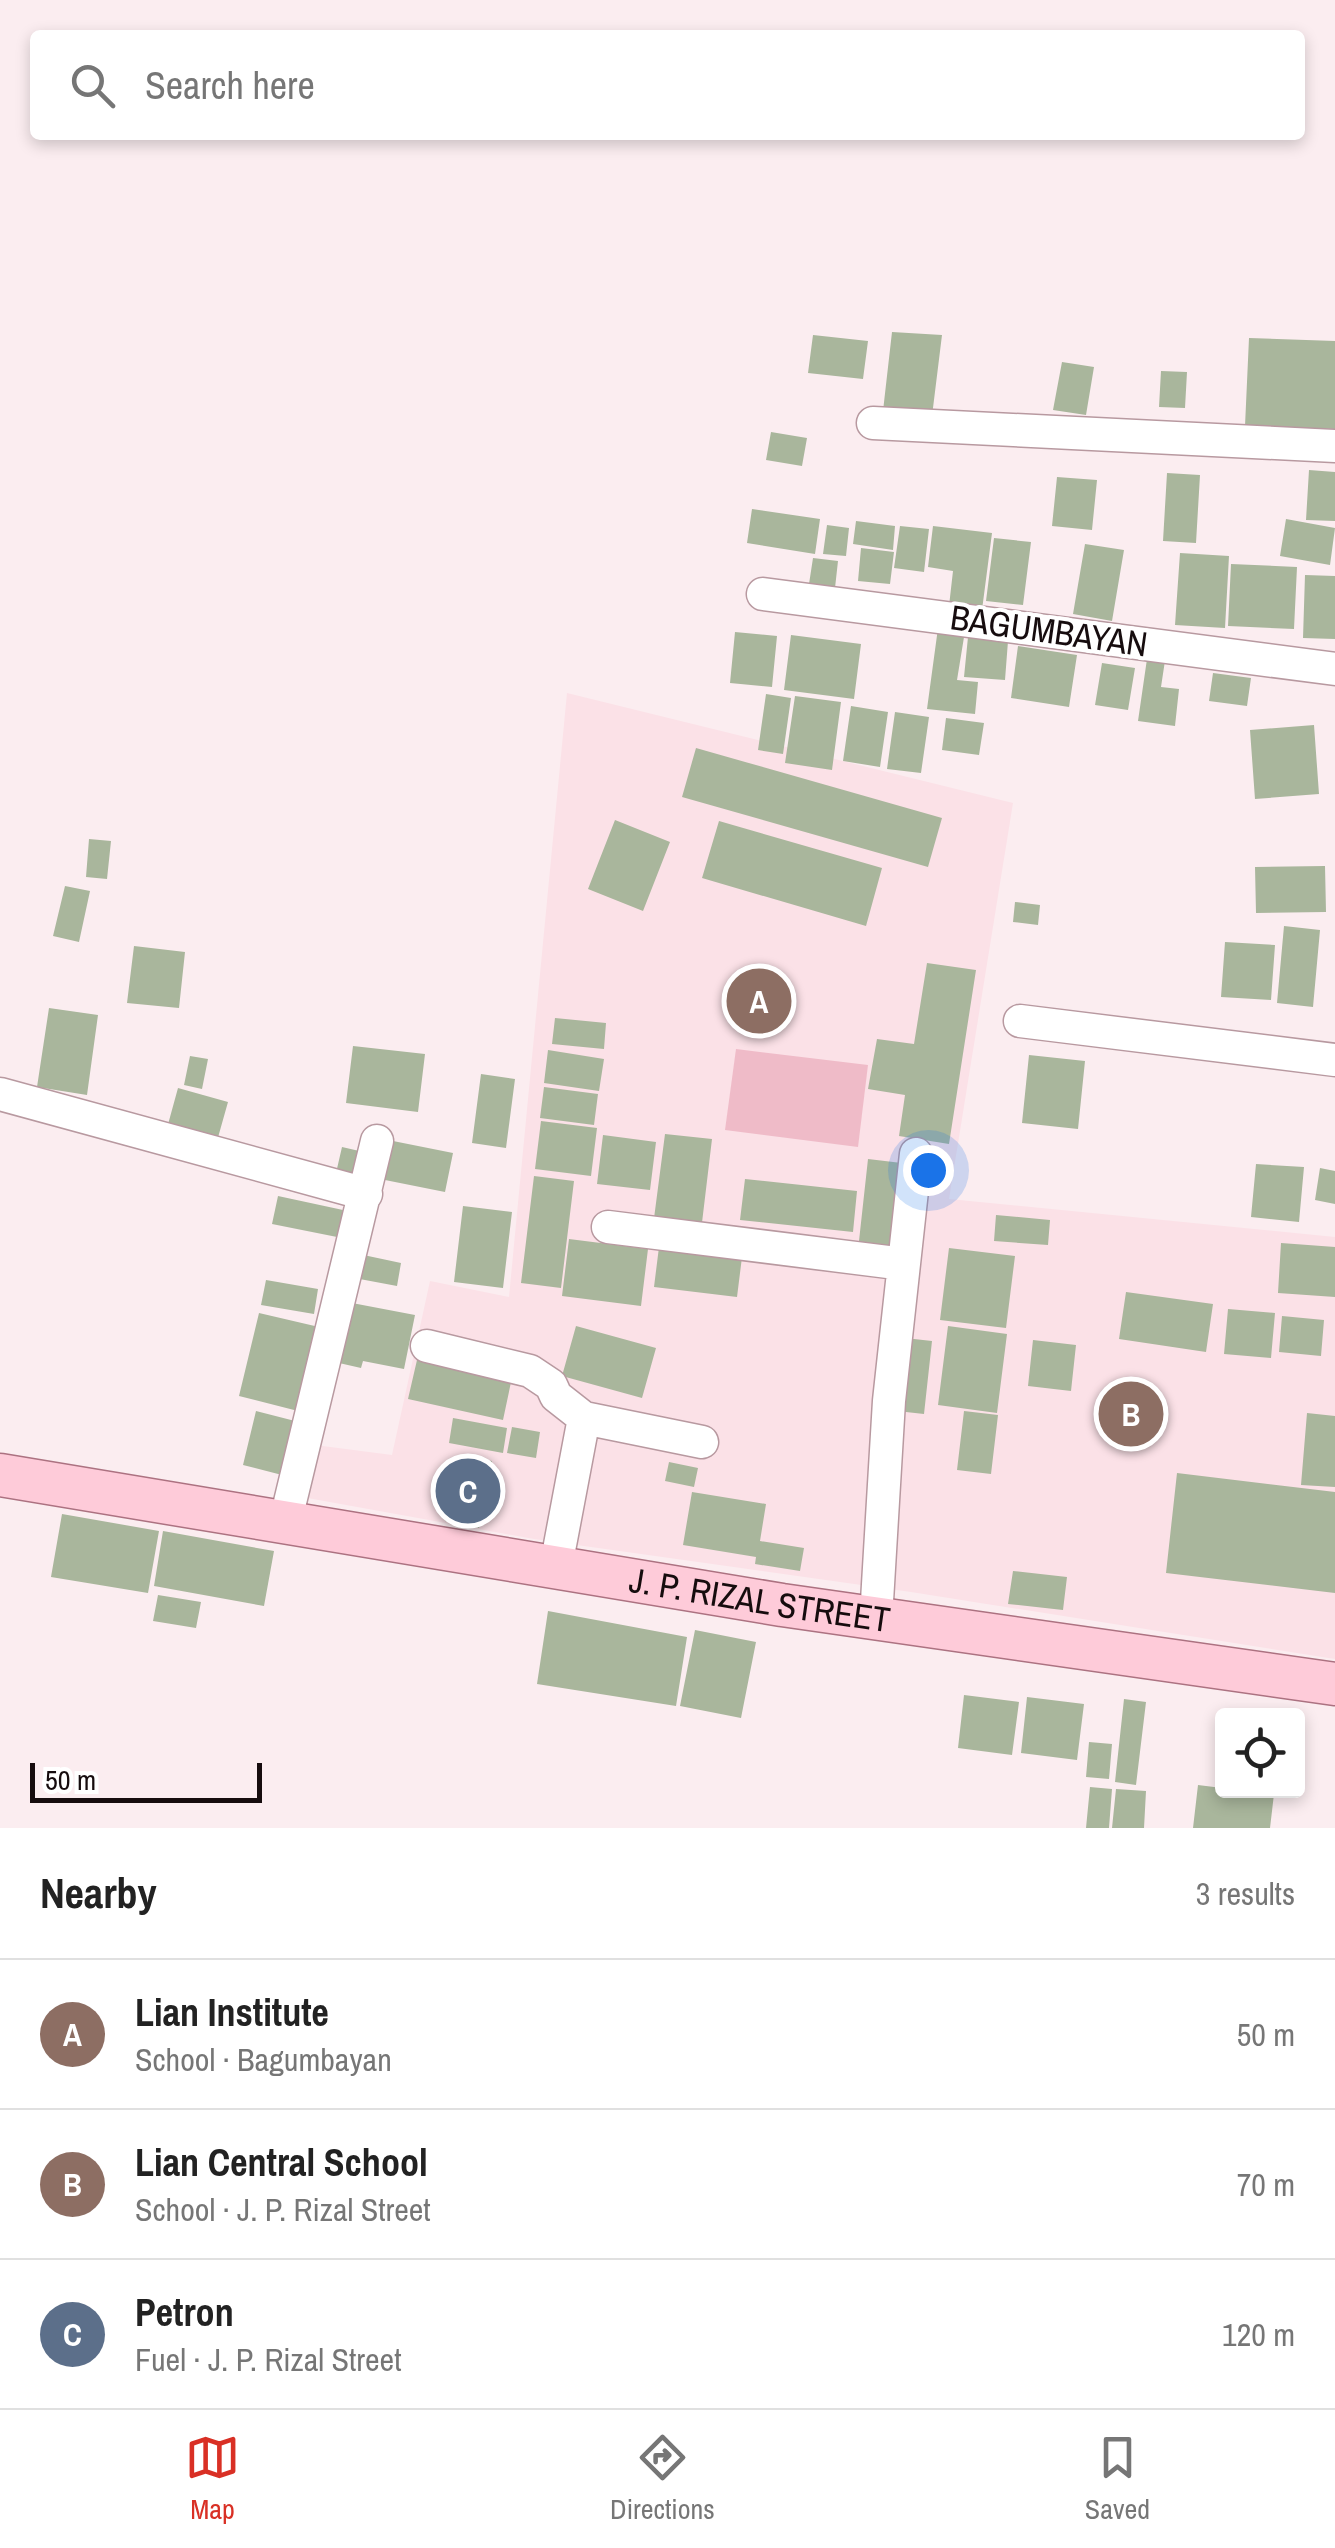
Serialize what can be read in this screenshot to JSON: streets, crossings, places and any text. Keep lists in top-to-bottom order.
{
  "streets": {
    "main road": ["J. P. RIZAL STREET"],
    "street": ["BAGUMBAYAN"]
  },
  "scale_bar": "50 m",
  "page": {
    "search": "Search here",
    "pins": ["A", "B", "C"],
    "scale": "50 m",
    "heading": ["Nearby", "3 results"],
    "list": [
      {
        "mark": "A",
        "name": "Lian Institute",
        "note": "School · Bagumbayan",
        "value": "50 m"
      },
      {
        "mark": "B",
        "name": "Lian Central School",
        "note": "School · J. P. Rizal Street",
        "value": "70 m"
      },
      {
        "mark": "C",
        "name": "Petron",
        "note": "Fuel · J. P. Rizal Street",
        "value": "120 m"
      }
    ],
    "nav": ["Map", "Directions", "Saved"]
  }
}
